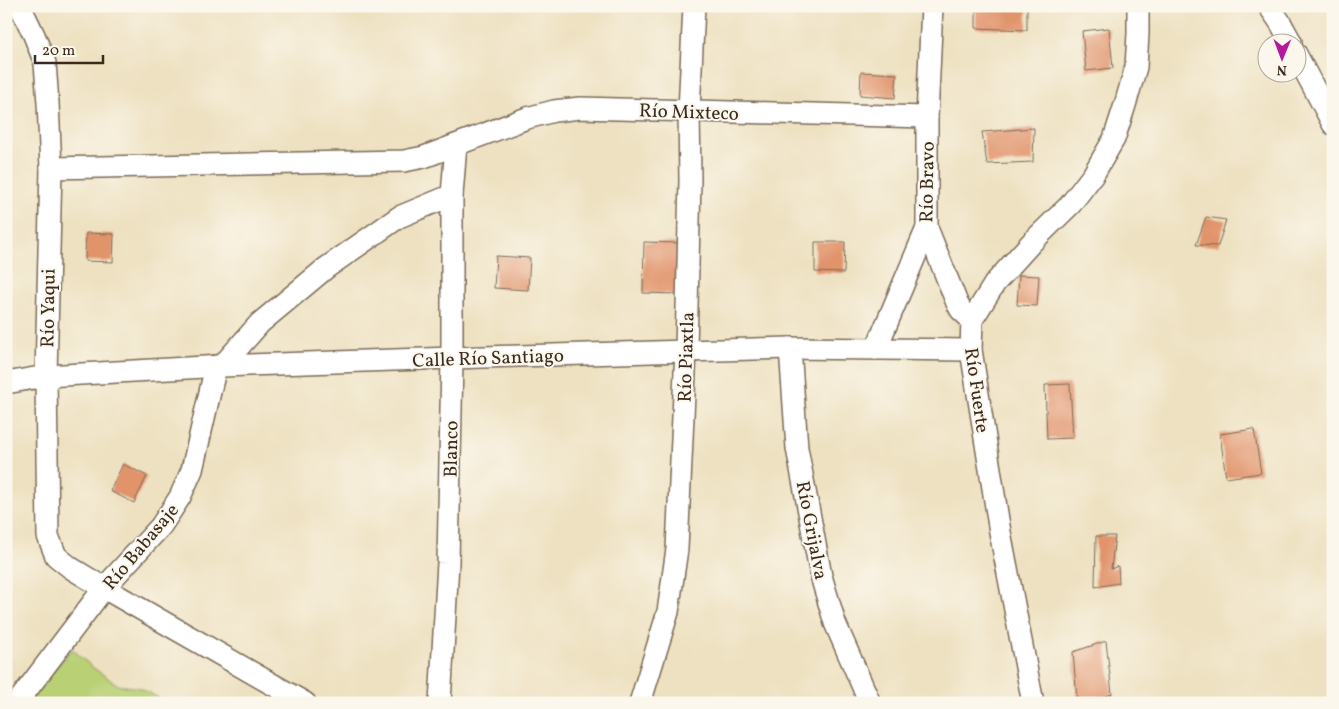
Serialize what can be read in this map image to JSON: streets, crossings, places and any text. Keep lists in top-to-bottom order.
{
  "streets": {
    "street": [
      "Río Mixteco",
      "Río Bravo",
      "Río Yaqui",
      "Calle Río Santiago",
      "Río Piaxtla",
      "Río Fuerte",
      "Blanco",
      "Río Grijalva",
      "Río Babasaje"
    ]
  },
  "crossings": [
    ["Río Mixteco", "Río Bravo"],
    ["Río Mixteco", "Río Yaqui"],
    ["Río Mixteco", "Río Piaxtla"],
    ["Río Mixteco", "Blanco"],
    ["Río Bravo", "Calle Río Santiago"],
    ["Río Yaqui", "Calle Río Santiago"],
    ["Río Yaqui", "Río Babasaje"],
    ["Calle Río Santiago", "Río Piaxtla"],
    ["Calle Río Santiago", "Río Fuerte"],
    ["Calle Río Santiago", "Blanco"],
    ["Calle Río Santiago", "Río Grijalva"],
    ["Calle Río Santiago", "Río Babasaje"],
    ["Blanco", "Río Babasaje"]
  ],
  "scale_bar": "20 m",
  "north": "bottom"
}
